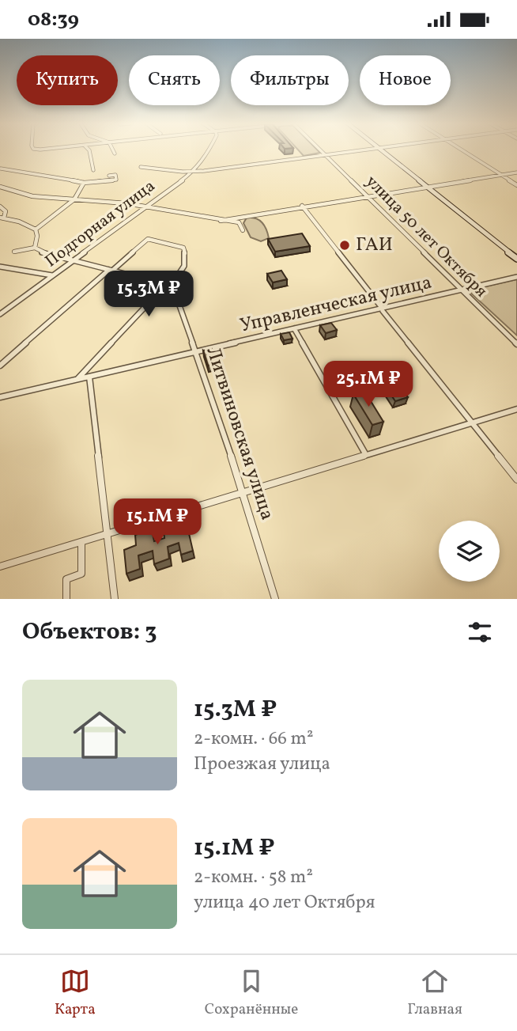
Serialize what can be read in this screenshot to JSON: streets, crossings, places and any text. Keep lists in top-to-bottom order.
{
  "streets": {
    "street": [
      "Подгорная улица",
      "улица 50 лет Октября",
      "Управленческая улица",
      "Литвиновская улица"
    ]
  },
  "crossings": [
    ["улица 50 лет Октября", "Управленческая улица"],
    ["Управленческая улица", "Литвиновская улица"]
  ],
  "places": ["ГАИ"],
  "page": {
    "status": "08:39",
    "chip": [
      "Купить",
      "Снять",
      "Фильтры",
      "Новое"
    ],
    "price": ["15.3M ₽", "25.1M ₽", "15.1M ₽"],
    "heading": "Объектов: 3",
    "list": [
      {
        "name": "15.3M ₽",
        "note": "2-комн. · 66 m² · Проезжая улица"
      },
      {
        "name": "15.1M ₽",
        "note": "2-комн. · 58 m² · улица 40 лет Октября"
      }
    ],
    "tabs": ["Карта", "Сохранённые", "Главная"]
  }
}
